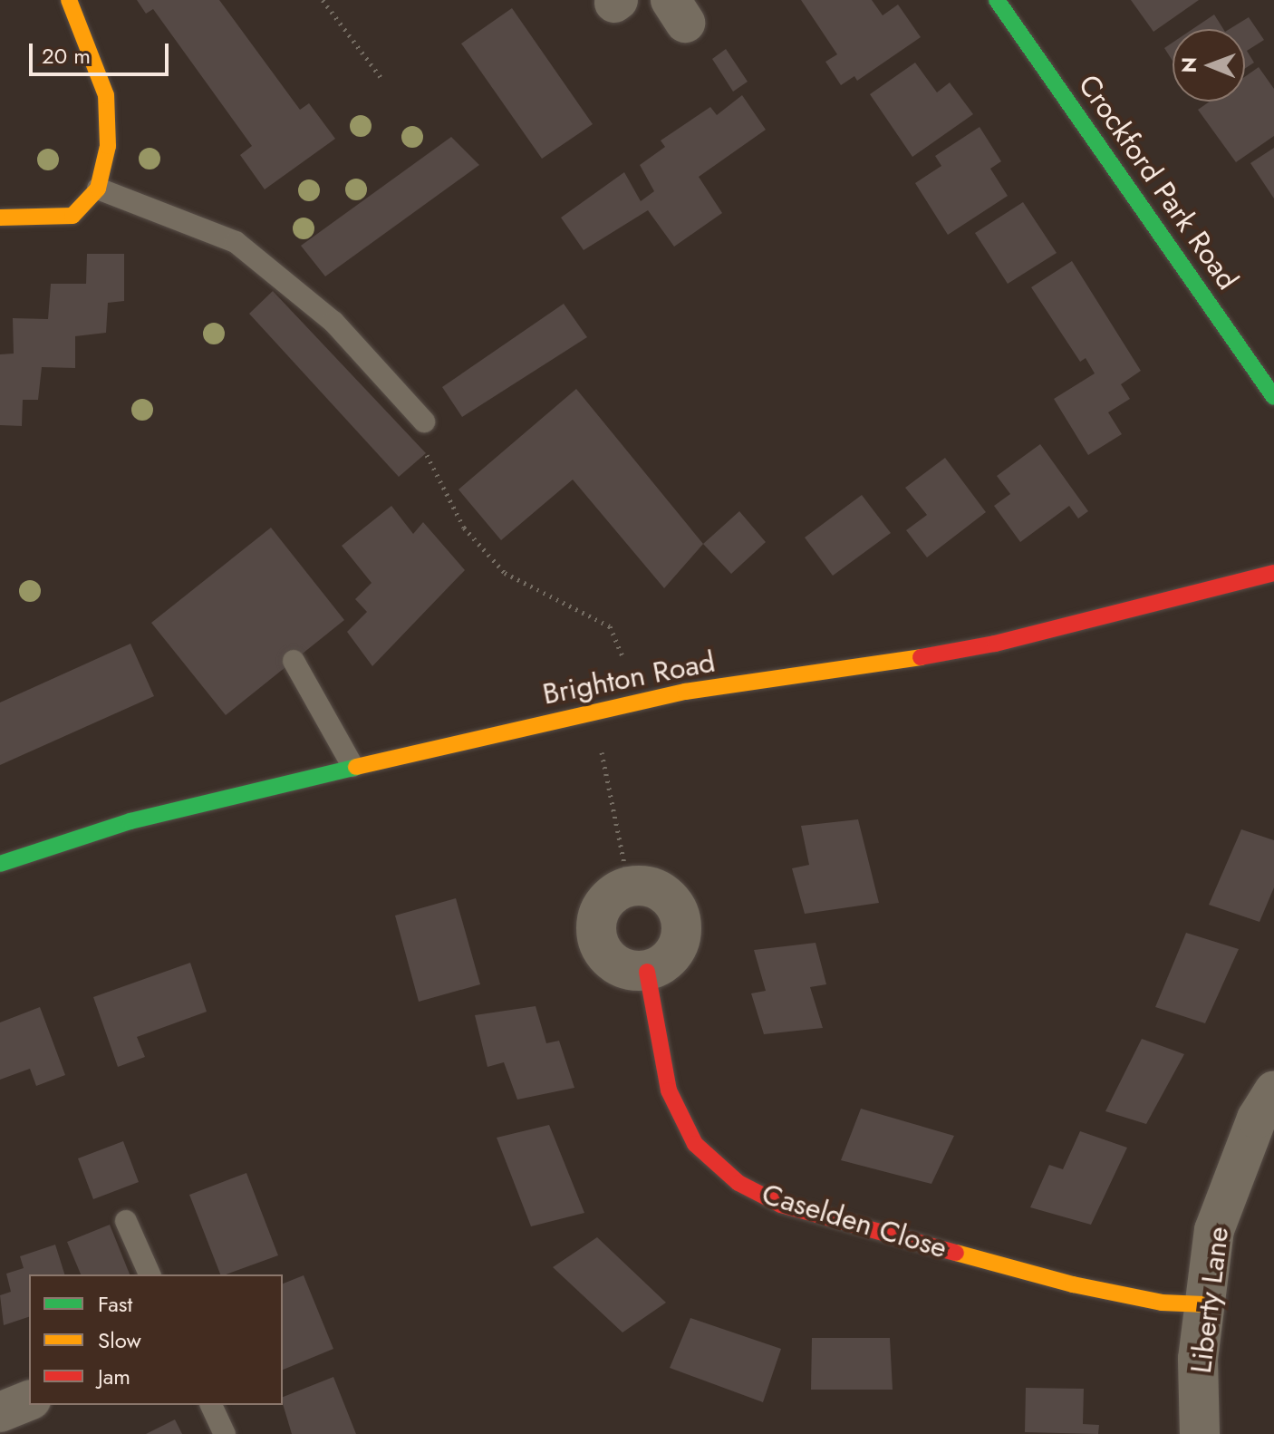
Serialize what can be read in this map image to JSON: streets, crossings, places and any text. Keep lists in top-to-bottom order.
{
  "streets": {
    "street": [
      "Crockford Park Road",
      "Brighton Road",
      "Caselden Close",
      "Liberty Lane"
    ]
  },
  "crossings": [
    ["Caselden Close", "Liberty Lane"]
  ],
  "legend": ["Fast", "Slow", "Jam"],
  "scale_bar": "20 m",
  "north": "left"
}
